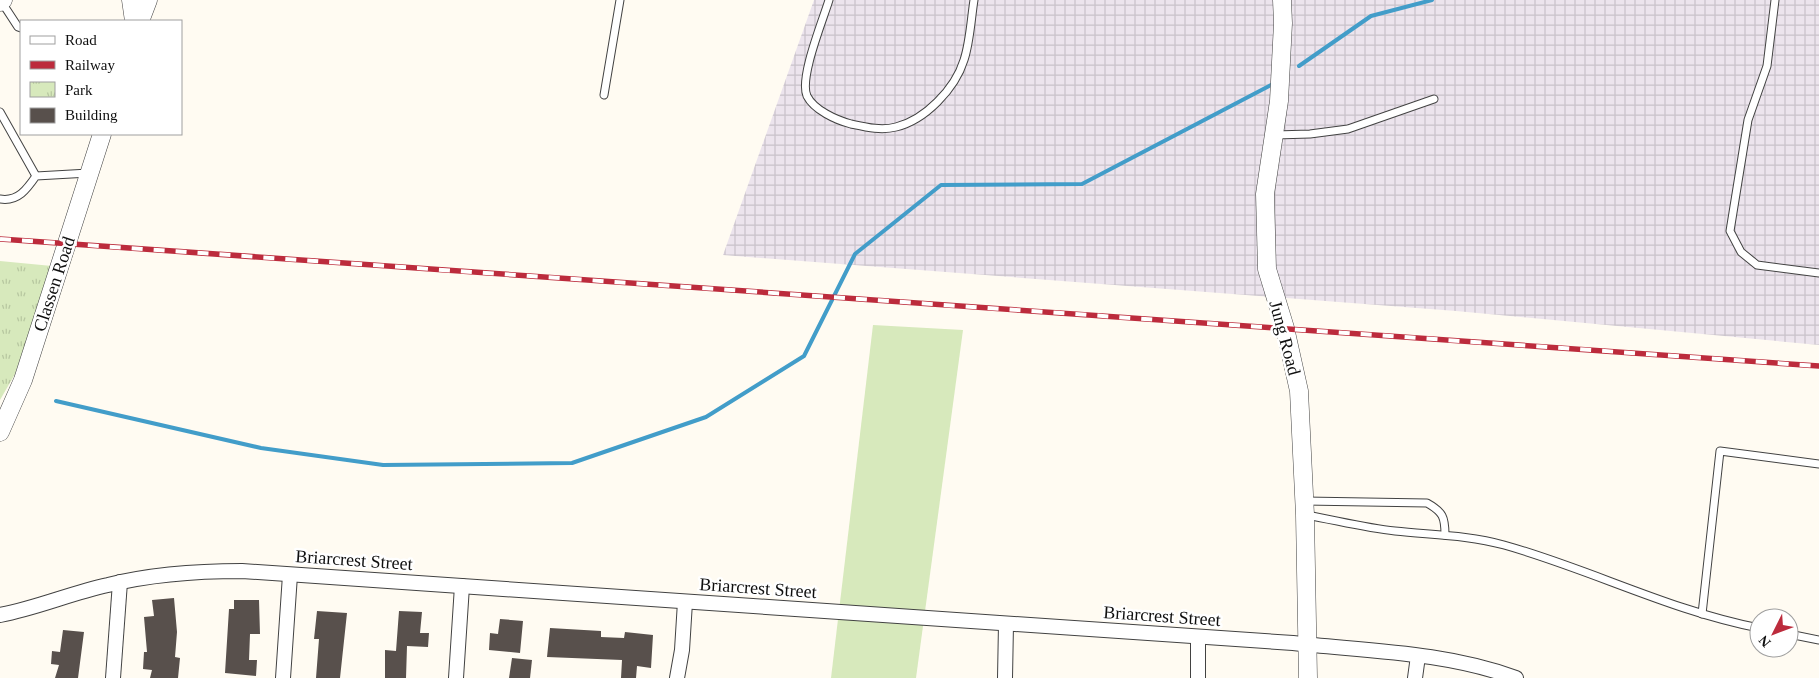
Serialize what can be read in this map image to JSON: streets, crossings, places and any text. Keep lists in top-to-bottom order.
{
  "streets": {
    "street": ["Classen Road", "Jung Road", "Briarcrest Street"]
  },
  "crossings": [
    ["Jung Road", "Briarcrest Street"]
  ],
  "legend": [
    "Road",
    "Railway",
    "Park",
    "Building"
  ],
  "north": "bottom left"
}
